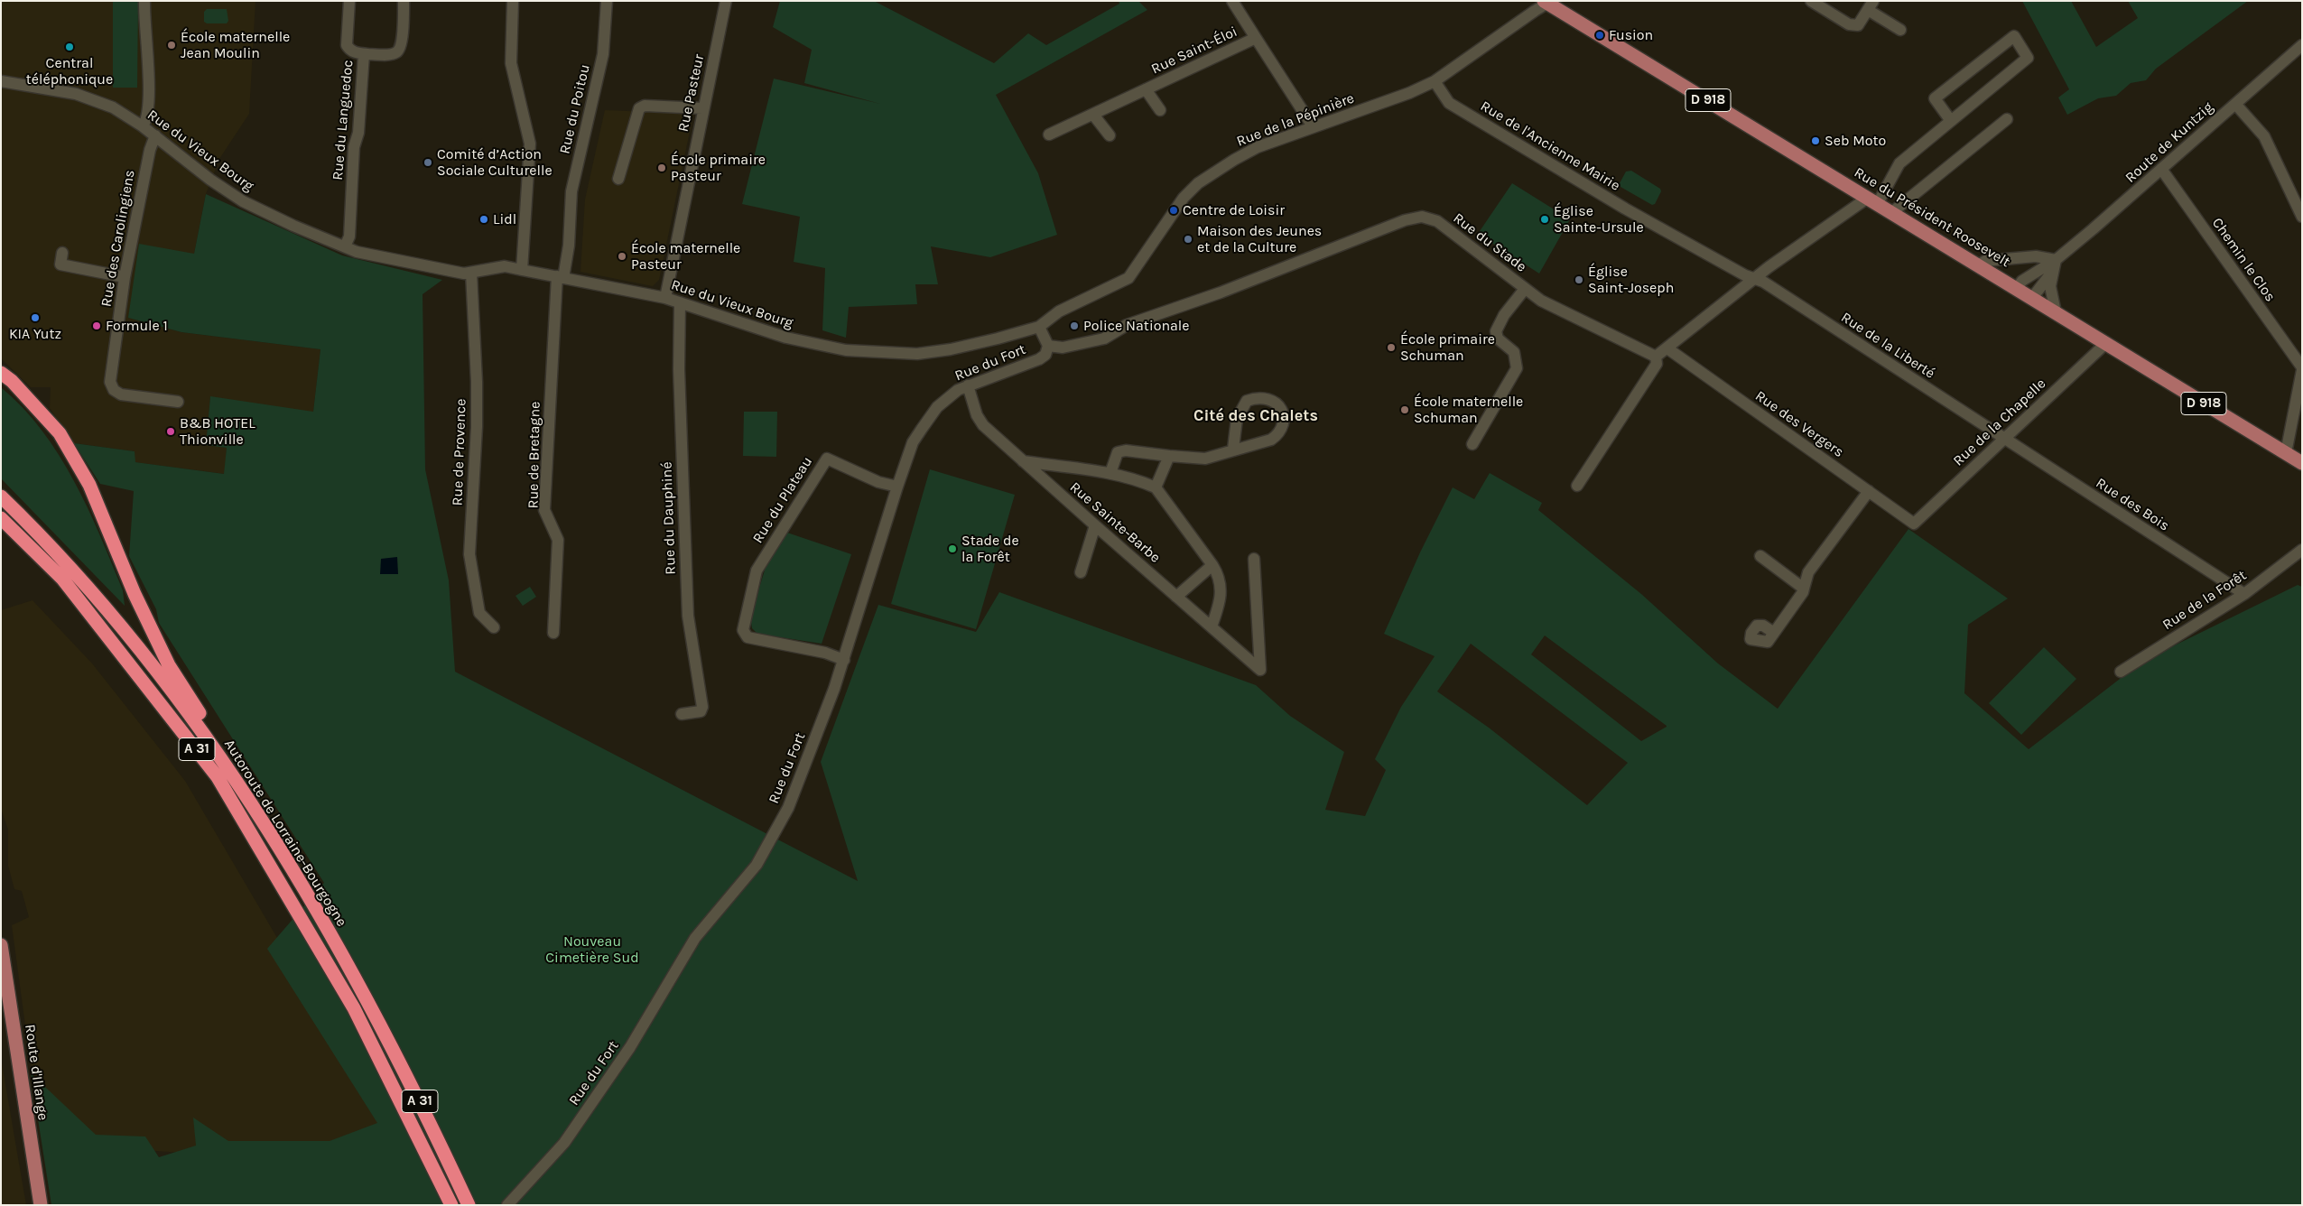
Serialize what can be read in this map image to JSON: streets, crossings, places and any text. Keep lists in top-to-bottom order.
{
  "streets": {
    "highway": ["A 31", "Autoroute de Lorraine-Bourgogne"],
    "main road": ["D 918", "Rue du Président Roosevelt", "Route d'Illange"],
    "street": [
      "Rue Saint-Éloi",
      "Rue Pasteur",
      "Rue du Poitou",
      "Rue du Languedoc",
      "Rue de la Pépinière",
      "Route de Kuntzig",
      "Rue de l'Ancienne Mairie",
      "Rue du Vieux Bourg",
      "Rue des Carolingiens",
      "Rue du Stade",
      "Chemin le Clos",
      "Rue de la Liberté",
      "Rue du Fort",
      "Rue de la Chapelle",
      "Rue des Vergers",
      "Rue de Provence",
      "Rue de Bretagne",
      "Rue du Plateau",
      "Rue des Bois",
      "Rue du Dauphiné",
      "Rue Sainte-Barbe",
      "Rue de la Forêt"
    ]
  },
  "crossings": [
    ["Rue Saint-Éloi", "Rue de la Pépinière"],
    ["Rue Pasteur", "Rue du Vieux Bourg"],
    ["Rue du Poitou", "Rue du Vieux Bourg"],
    ["Rue du Poitou", "Rue de Bretagne"],
    ["Rue du Languedoc", "Rue du Vieux Bourg"],
    ["Rue de la Pépinière", "Rue de l'Ancienne Mairie"],
    ["Rue de la Pépinière", "Rue du Vieux Bourg"],
    ["Rue de la Pépinière", "Rue du Président Roosevelt"],
    ["Route de Kuntzig", "Rue du Président Roosevelt"],
    ["Route de Kuntzig", "Chemin le Clos"],
    ["Rue de l'Ancienne Mairie", "Rue de la Liberté"],
    ["Rue du Vieux Bourg", "Rue des Carolingiens"],
    ["Rue du Vieux Bourg", "Rue de Provence"],
    ["Rue du Vieux Bourg", "Rue de Bretagne"],
    ["Rue du Vieux Bourg", "Rue du Dauphiné"],
    ["Rue du Président Roosevelt", "Chemin le Clos"],
    ["Rue du Président Roosevelt", "Rue de la Chapelle"],
    ["Rue du Stade", "Rue du Fort"],
    ["Rue de la Liberté", "Rue de la Chapelle"],
    ["Rue de la Liberté", "Rue des Bois"],
    ["Rue du Fort", "Rue du Plateau"],
    ["Rue du Fort", "Rue Sainte-Barbe"],
    ["Rue de la Chapelle", "Rue des Vergers"],
    ["Rue de la Chapelle", "Rue des Bois"],
    ["Rue des Bois", "Rue de la Forêt"]
  ],
  "districts": ["Cité des Chalets"],
  "parks": ["Nouveau Cimetière Sud"],
  "places": [
    "Fusion",
    "École maternelle Jean Moulin",
    "Central téléphonique",
    "Seb Moto",
    "Comité d’Action Sociale Culturelle",
    "École primaire Pasteur",
    "Centre de Loisir",
    "Lidl",
    "Église Sainte-Ursule",
    "Maison des Jeunes et de la Culture",
    "École maternelle Pasteur",
    "Église Saint-Joseph",
    "KIA Yutz",
    "Formule 1",
    "Police Nationale",
    "École primaire Schuman",
    "École maternelle Schuman",
    "B&B HOTEL Thionville",
    "Stade de la Forêt"
  ]
}
